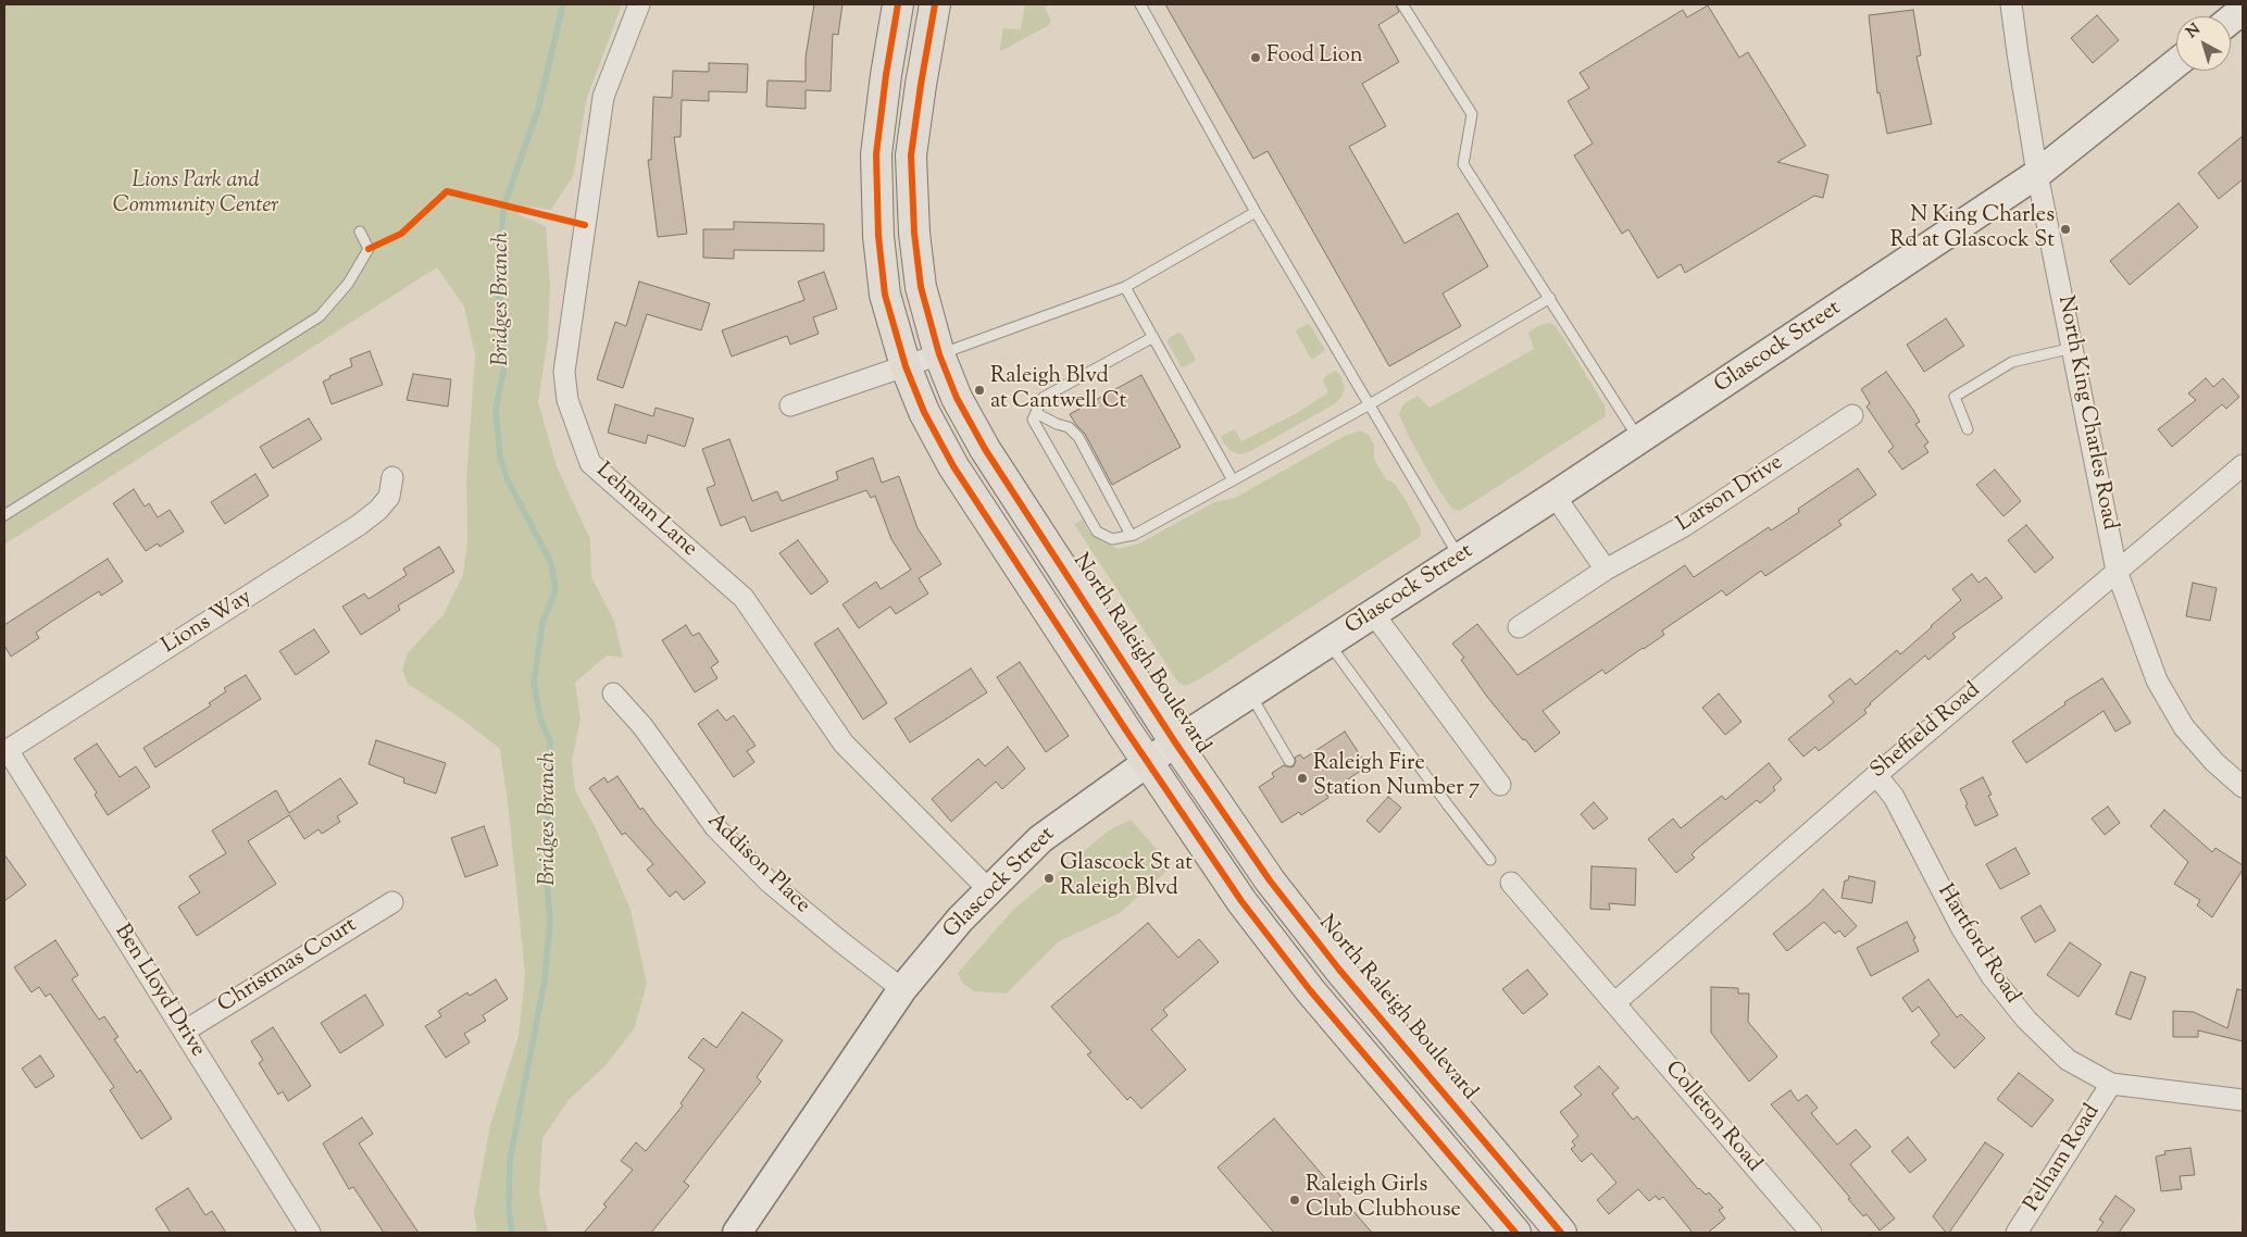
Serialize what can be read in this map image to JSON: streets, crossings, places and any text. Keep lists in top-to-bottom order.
{
  "streets": {
    "main road": ["North Raleigh Boulevard"],
    "street": [
      "Glascock Street",
      "North King Charles Road",
      "Larson Drive",
      "Lehman Lane",
      "Lions Way",
      "Sheffield Road",
      "Addison Place",
      "Hartford Road",
      "Christmas Court",
      "Ben Lloyd Drive",
      "Colleton Road",
      "Pelham Road"
    ]
  },
  "crossings": [
    ["Glascock Street", "North King Charles Road"],
    ["Glascock Street", "Lehman Lane"],
    ["Glascock Street", "North Raleigh Boulevard"],
    ["Glascock Street", "Addison Place"],
    ["North King Charles Road", "Sheffield Road"],
    ["Lions Way", "Ben Lloyd Drive"],
    ["Sheffield Road", "Hartford Road"],
    ["Sheffield Road", "Colleton Road"],
    ["Hartford Road", "Pelham Road"],
    ["Christmas Court", "Ben Lloyd Drive"]
  ],
  "water": ["Bridges Branch"],
  "parks": ["Lions Park and Community Center"],
  "places": [
    "Food Lion",
    "N King Charles Rd at Glascock St",
    "Raleigh Blvd at Cantwell Ct",
    "Raleigh Fire Station Number 7",
    "Glascock St at Raleigh Blvd",
    "Raleigh Girls Club Clubhouse"
  ],
  "north": "top left"
}
